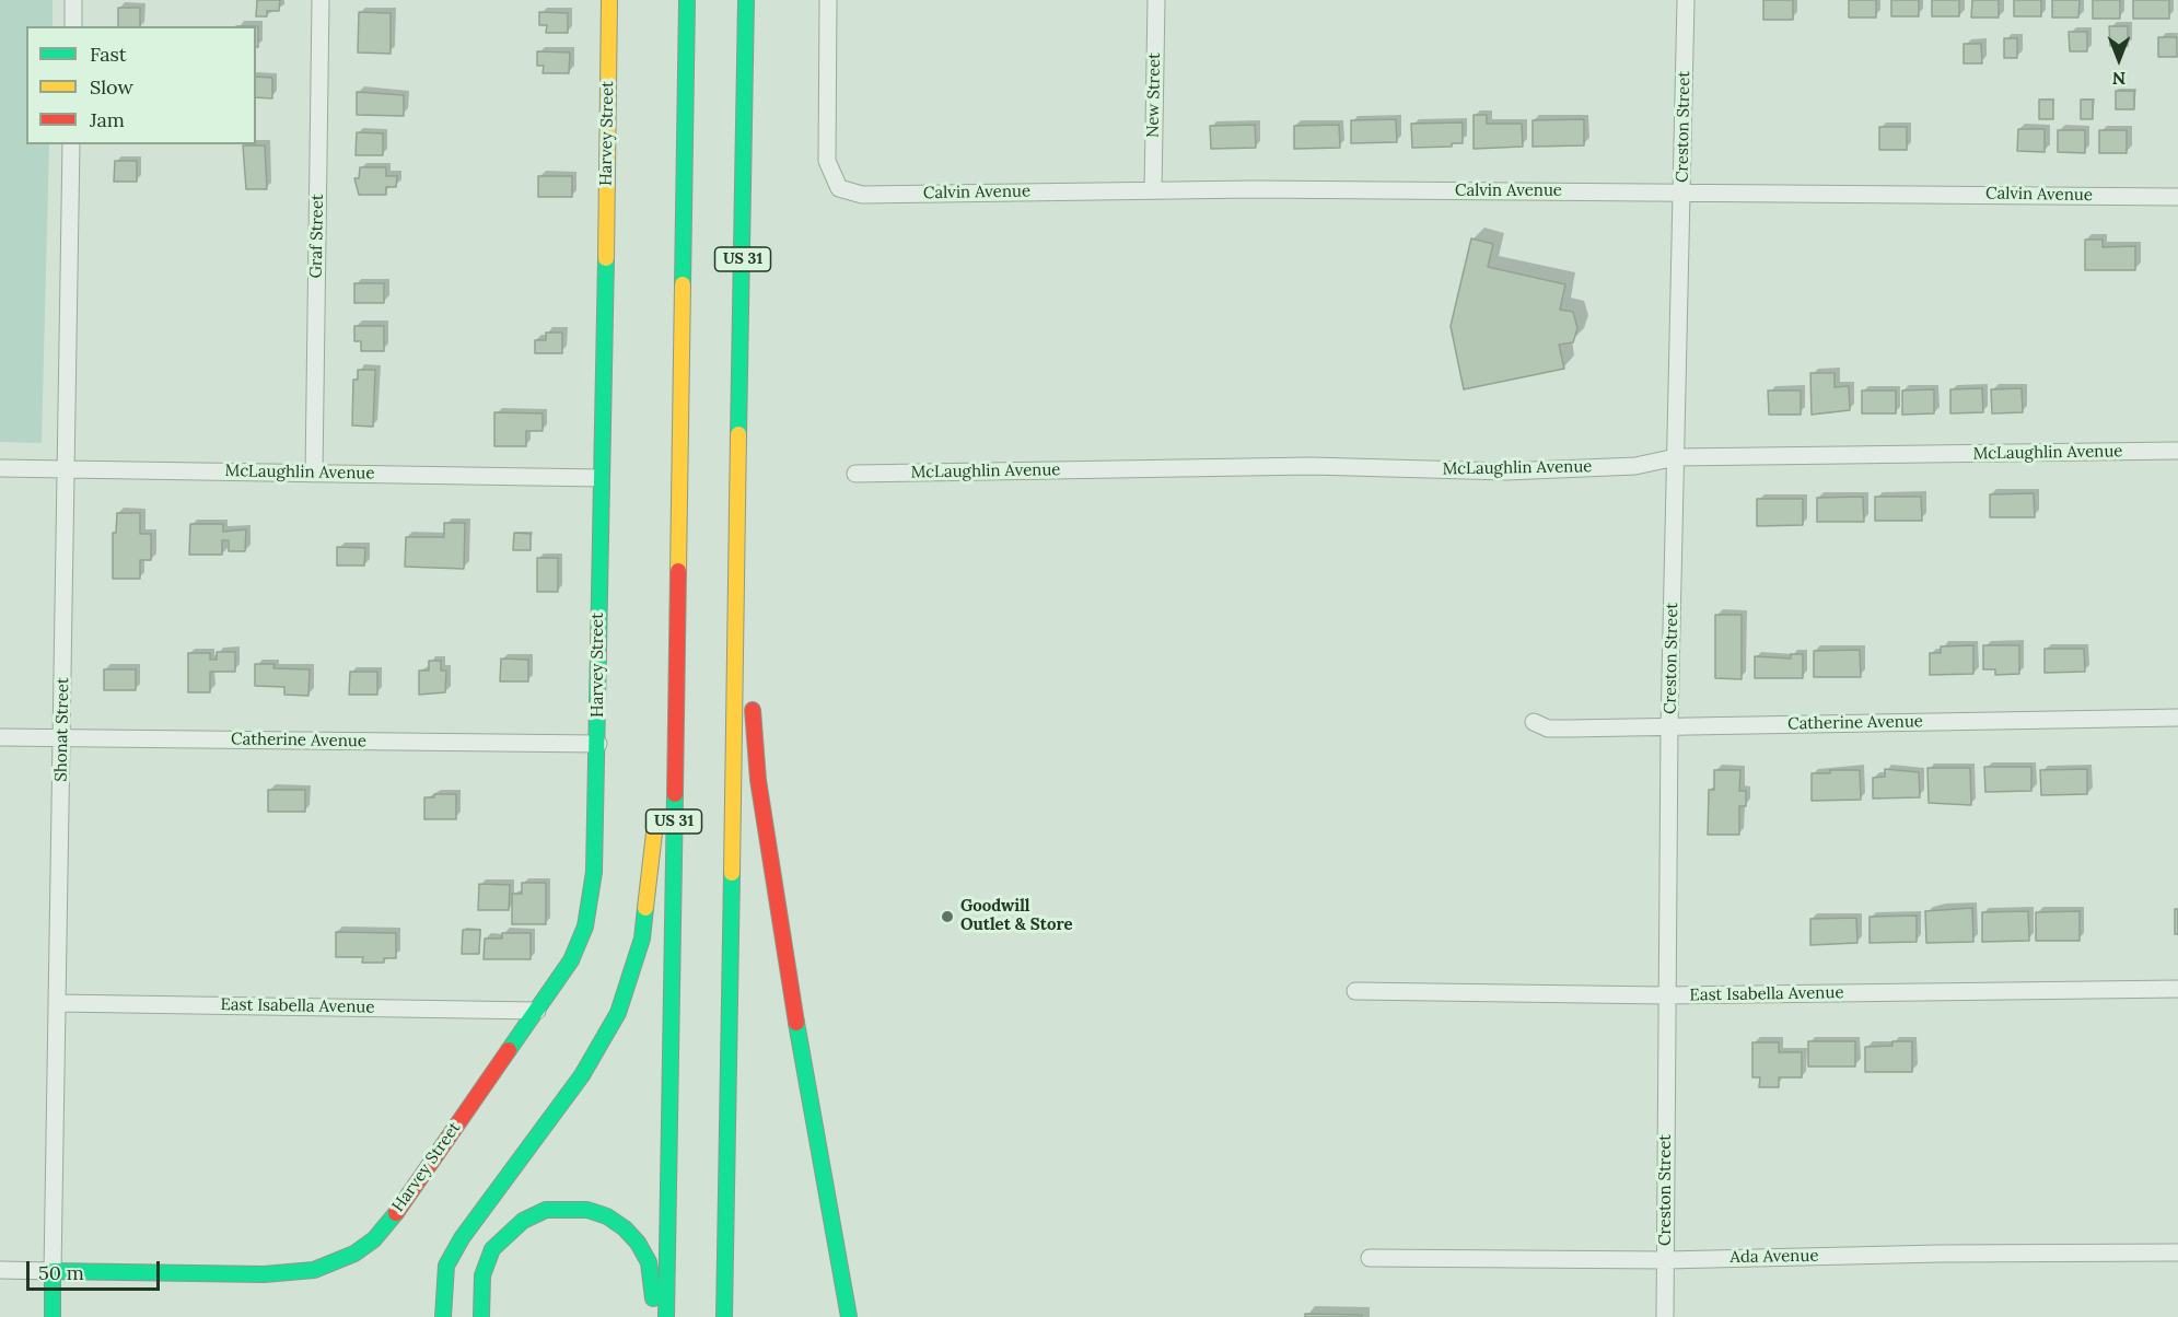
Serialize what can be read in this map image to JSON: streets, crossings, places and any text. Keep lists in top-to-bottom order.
{
  "streets": {
    "main road": ["Harvey Street", "US 31", "Shonat Street"],
    "street": [
      "New Street",
      "Creston Street",
      "Calvin Avenue",
      "Graf Street",
      "McLaughlin Avenue",
      "Catherine Avenue",
      "East Isabella Avenue",
      "Ada Avenue"
    ]
  },
  "crossings": [
    ["New Street", "Calvin Avenue"],
    ["Creston Street", "Calvin Avenue"],
    ["Creston Street", "McLaughlin Avenue"],
    ["Creston Street", "Catherine Avenue"],
    ["Creston Street", "East Isabella Avenue"],
    ["Creston Street", "Ada Avenue"],
    ["Harvey Street", "McLaughlin Avenue"],
    ["Harvey Street", "Catherine Avenue"],
    ["Harvey Street", "Shonat Street"],
    ["Harvey Street", "East Isabella Avenue"],
    ["Graf Street", "McLaughlin Avenue"],
    ["McLaughlin Avenue", "Shonat Street"],
    ["Catherine Avenue", "Shonat Street"],
    ["Shonat Street", "East Isabella Avenue"]
  ],
  "places": ["Goodwill Outlet & Store"],
  "legend": ["Fast", "Slow", "Jam"],
  "scale_bar": "50 m",
  "north": "bottom"
}
